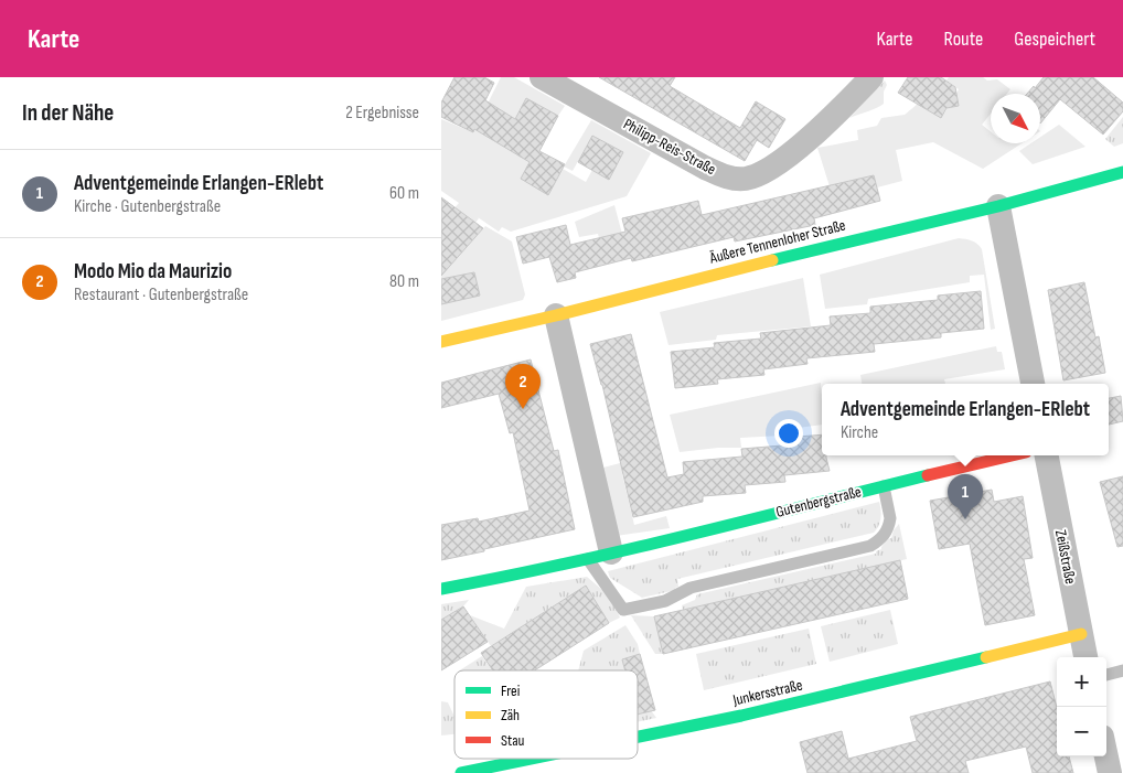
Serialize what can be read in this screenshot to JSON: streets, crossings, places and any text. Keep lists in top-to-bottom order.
{
  "streets": {
    "street": [
      "Philipp-Reis-Straße",
      "Äußere Tennenloher Straße",
      "Gutenbergstraße",
      "Zeißstraße",
      "Junkersstraße"
    ]
  },
  "crossings": [
    ["Zeißstraße", "Junkersstraße"]
  ],
  "legend": ["Frei", "Zäh", "Stau"],
  "north": "bottom right",
  "page": {
    "header": "Karte",
    "nav": ["Karte", "Route", "Gespeichert"],
    "heading": ["In der Nähe", "2 Ergebnisse"],
    "list": [
      {
        "mark": "1",
        "name": "Adventgemeinde Erlangen-ERlebt",
        "note": "Kirche · Gutenbergstraße",
        "value": "60 m"
      },
      {
        "mark": "2",
        "name": "Modo Mio da Maurizio",
        "note": "Restaurant · Gutenbergstraße",
        "value": "80 m"
      }
    ],
    "pins": ["2", "1"],
    "popup": ["Adventgemeinde Erlangen-ERlebt", "Kirche"],
    "map_buttons": ["+", "−"]
  }
}
